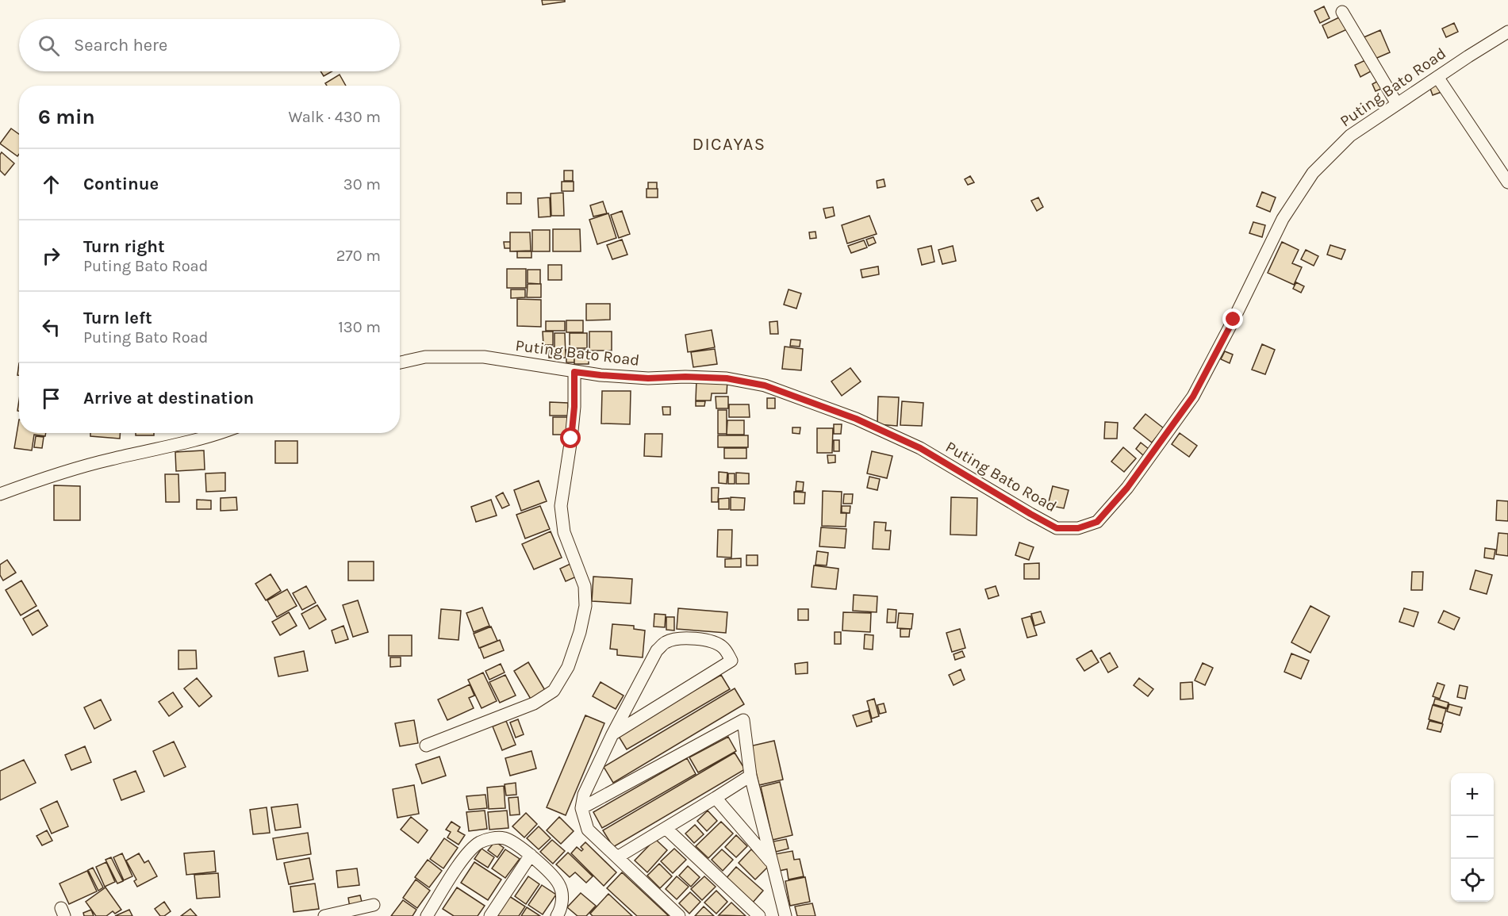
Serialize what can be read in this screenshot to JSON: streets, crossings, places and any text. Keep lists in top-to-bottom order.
{
  "streets": {
    "street": ["Puting Bato Road"]
  },
  "districts": ["DICAYAS"],
  "page": {
    "search": "Search here",
    "heading": ["6 min", "Walk · 430 m"],
    "list": [
      ["Continue", "30 m"],
      ["Turn right", "Puting Bato Road", "270 m"],
      ["Turn left", "Puting Bato Road", "130 m"],
      "Arrive at destination"
    ],
    "map_buttons": ["+", "−"]
  }
}
